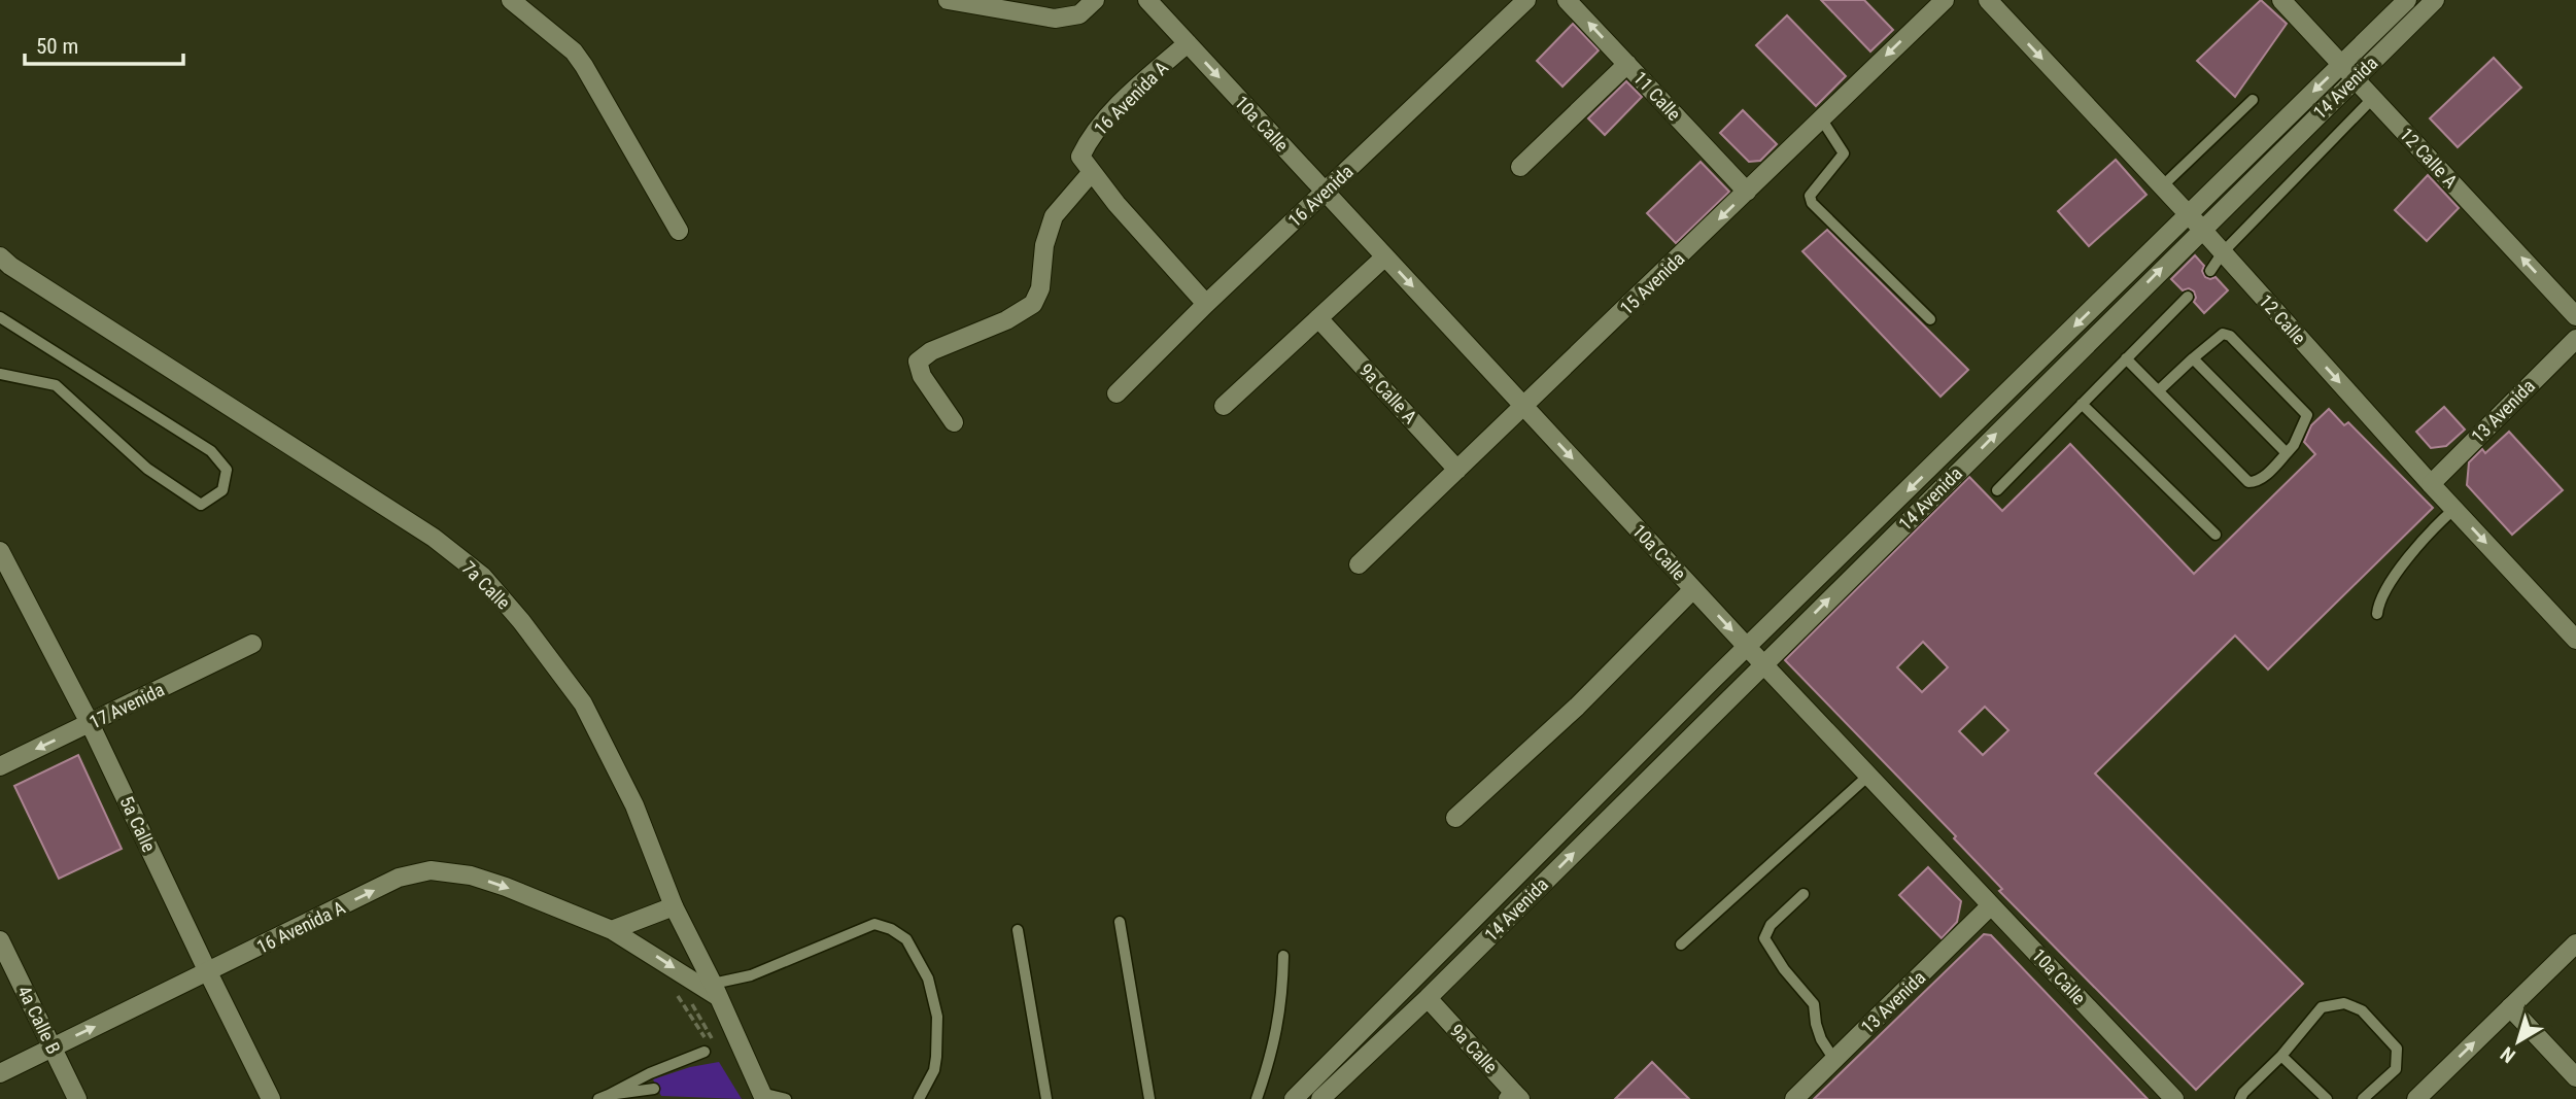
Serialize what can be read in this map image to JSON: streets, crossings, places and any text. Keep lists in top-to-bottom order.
{
  "streets": {
    "street": [
      "14 Avenida",
      "11 Calle",
      "16 Avenida A",
      "10a Calle",
      "12 Calle A",
      "16 Avenida",
      "15 Avenida",
      "12 Calle",
      "9a Calle A",
      "13 Avenida",
      "7a Calle",
      "17 Avenida",
      "5a Calle",
      "4a Calle B",
      "9a Calle"
    ]
  },
  "crossings": [
    ["14 Avenida", "10a Calle"],
    ["14 Avenida", "12 Calle A"],
    ["14 Avenida", "12 Calle"],
    ["14 Avenida", "9a Calle"],
    ["11 Calle", "15 Avenida"],
    ["16 Avenida A", "10a Calle"],
    ["16 Avenida A", "7a Calle"],
    ["16 Avenida A", "5a Calle"],
    ["16 Avenida A", "4a Calle B"],
    ["10a Calle", "16 Avenida"],
    ["10a Calle", "15 Avenida"],
    ["10a Calle", "13 Avenida"],
    ["15 Avenida", "9a Calle A"],
    ["12 Calle", "13 Avenida"],
    ["17 Avenida", "5a Calle"]
  ],
  "one_way": [
    "16 Avenida A",
    "10a Calle",
    "12 Calle A",
    "15 Avenida",
    "12 Calle",
    "17 Avenida"
  ],
  "scale_bar": "50 m",
  "north": "bottom left"
}
